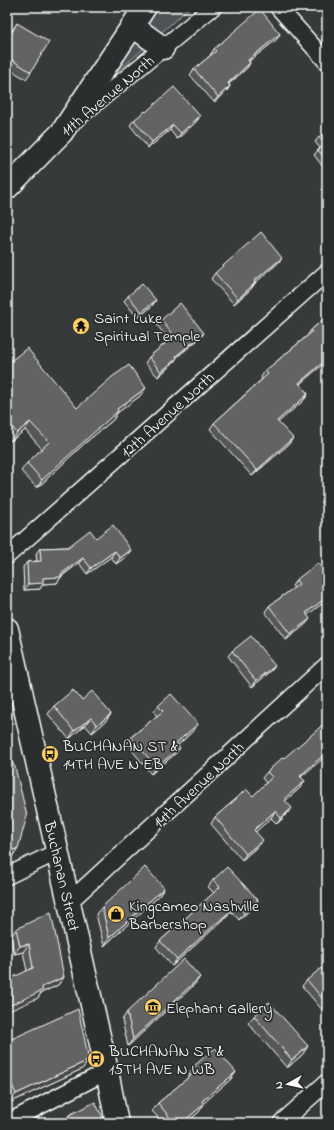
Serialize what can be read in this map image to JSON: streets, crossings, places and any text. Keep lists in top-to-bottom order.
{
  "streets": {
    "street": [
      "11th Avenue North",
      "12th Avenue North",
      "14th Avenue North",
      "Buchanan Street"
    ]
  },
  "crossings": [
    ["14th Avenue North", "Buchanan Street"]
  ],
  "places": {
    "temple": ["Saint Luke Spiritual Temple"],
    "bus stop": ["BUCHANAN ST & 14TH AVE N EB", "BUCHANAN ST & 15TH AVE N WB"],
    "shop": ["Kingcameo Nashville Barbershop"],
    "museum": ["Elephant Gallery"]
  },
  "north": "left"
}
